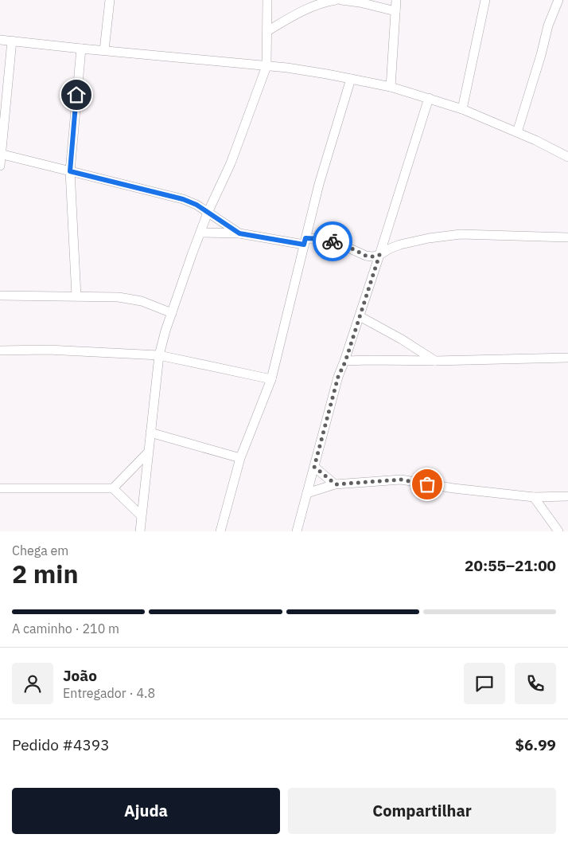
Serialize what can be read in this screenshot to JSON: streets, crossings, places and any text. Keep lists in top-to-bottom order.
{
  "page": {
    "heading": ["2 min", "Chega em", "20:55–21:00"],
    "panel": [
      "João",
      "Entregador · 4.8",
      "Pedido #4393",
      "$6.99"
    ],
    "bar": "A caminho · 210 m",
    "buttons": ["Ajuda", "Compartilhar"]
  }
}
